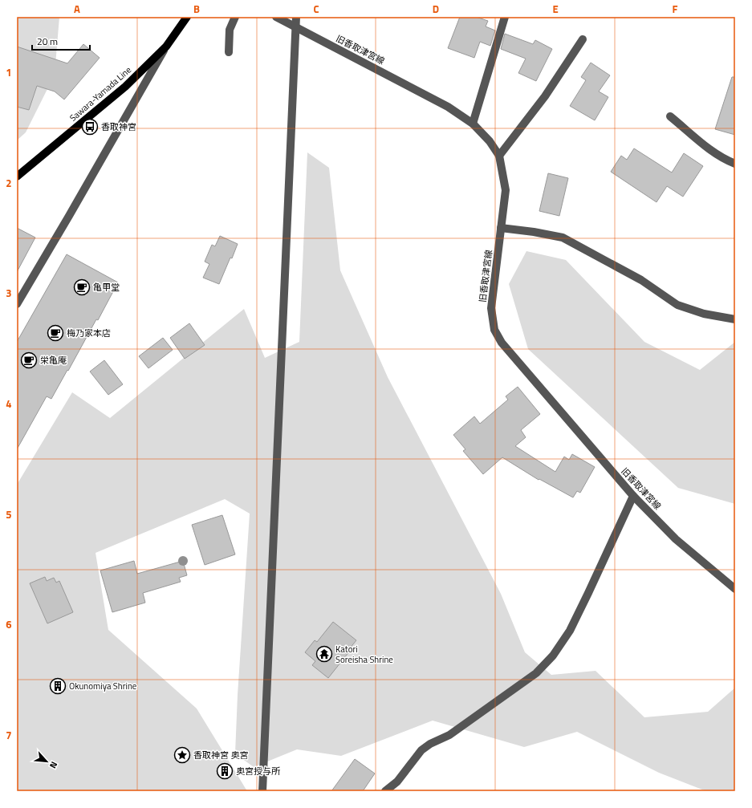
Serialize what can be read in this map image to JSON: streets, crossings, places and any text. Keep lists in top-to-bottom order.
{
  "streets": {
    "main road": ["Sawara-Yamada Line"],
    "street": ["旧香取津宮線"]
  },
  "places": {
    "bus stop": ["香取神宮"],
    "cafe": ["亀甲堂", "梅乃家本店", "栄亀庵"],
    "temple": ["Katori Soreisha Shrine"],
    "building": ["Okunomiya Shrine", "奥宮授与所"],
    "place": ["香取神宮 奥宮"]
  },
  "scale_bar": "20 m",
  "north": "bottom right",
  "grid": {
    "columns": [
      "A",
      "B",
      "C",
      "D",
      "E",
      "F"
    ],
    "rows": [
      "1",
      "2",
      "3",
      "4",
      "5",
      "6",
      "7"
    ]
  }
}
